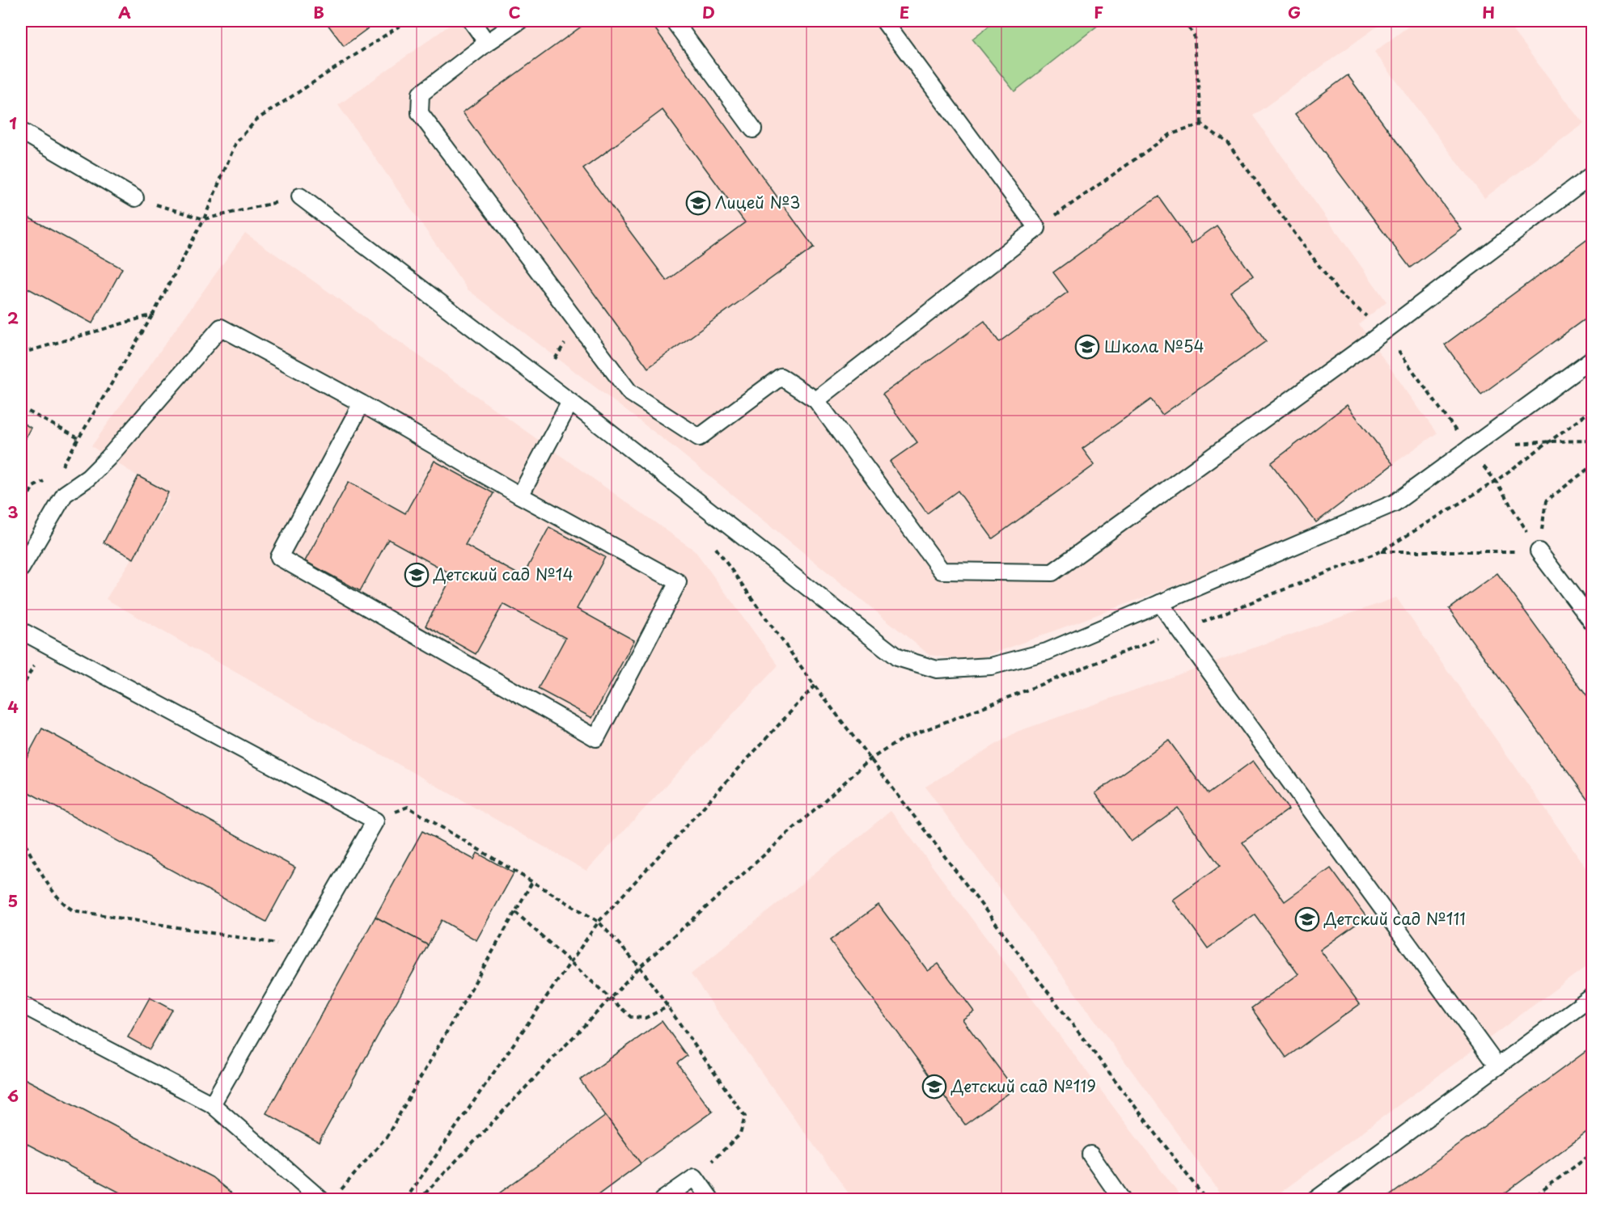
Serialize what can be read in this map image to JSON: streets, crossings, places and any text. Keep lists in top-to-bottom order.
{
  "places": {
    "school or university": [
      "Лицей №3",
      "Школа №54",
      "Детский сад №14",
      "Детский сад №111",
      "Детский сад №119"
    ]
  },
  "grid": {
    "columns": [
      "A",
      "B",
      "C",
      "D",
      "E",
      "F",
      "G",
      "H"
    ],
    "rows": [
      "1",
      "2",
      "3",
      "4",
      "5",
      "6"
    ]
  }
}
